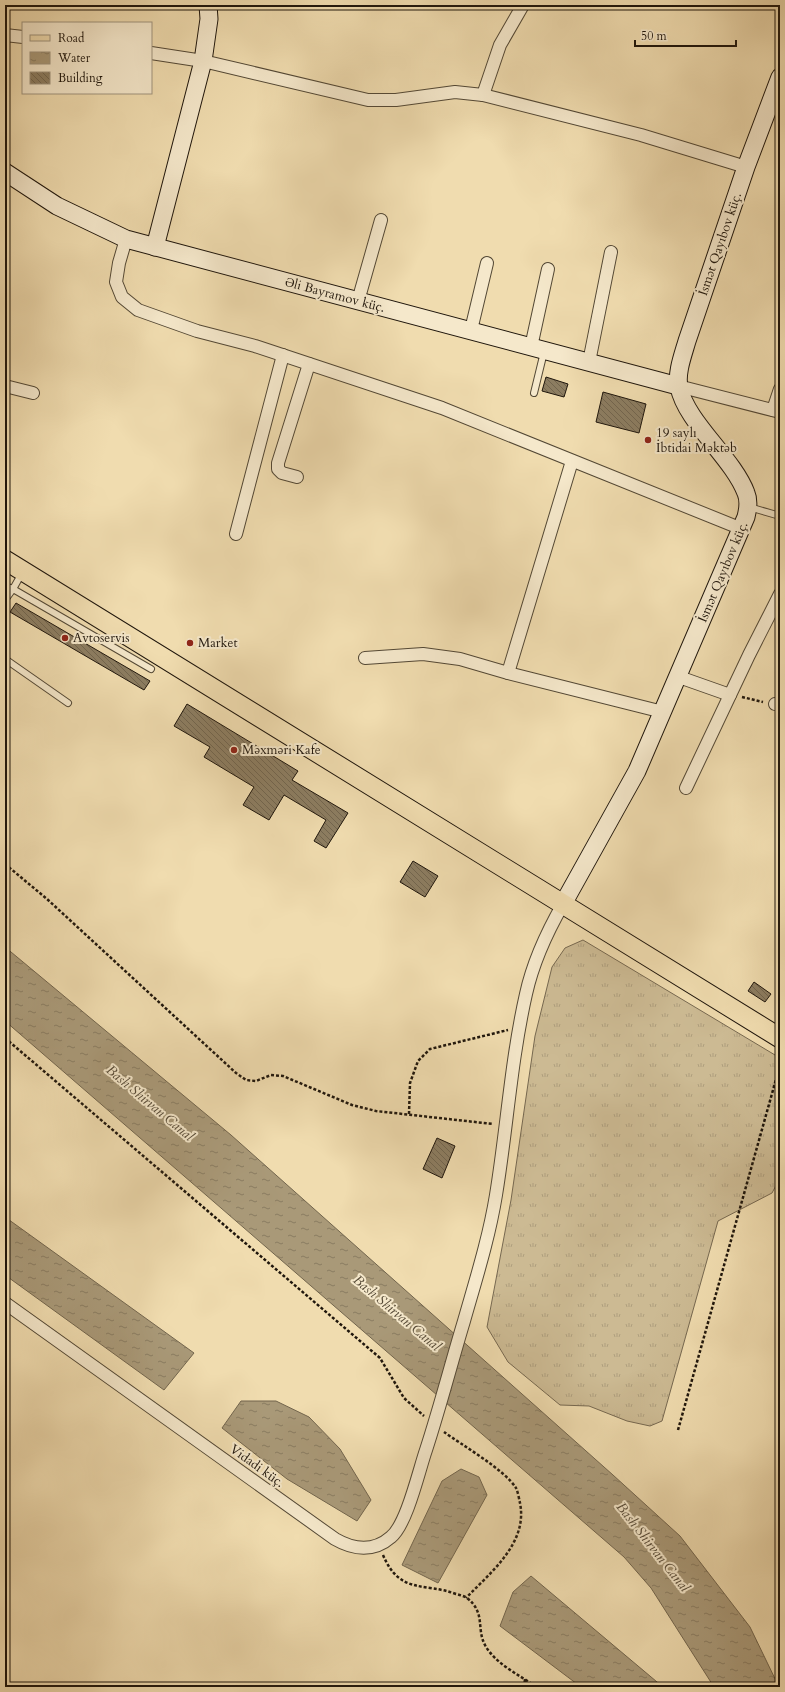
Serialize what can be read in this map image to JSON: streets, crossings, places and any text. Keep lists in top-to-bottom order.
{
  "streets": {
    "street": ["İsmət Qayıbov küç.", "Əli Bayramov küç.", "Vidadi küç."]
  },
  "crossings": [
    ["İsmət Qayıbov küç.", "Əli Bayramov küç."],
    ["İsmət Qayıbov küç.", "Vidadi küç."]
  ],
  "water": ["Bash Shirvan Canal"],
  "places": [
    "19 saylı İbtidai Məktəb",
    "Avtoservis",
    "Market",
    "Məxməri Kafe"
  ],
  "legend": ["Road", "Water", "Building"],
  "scale_bar": "50 m"
}
